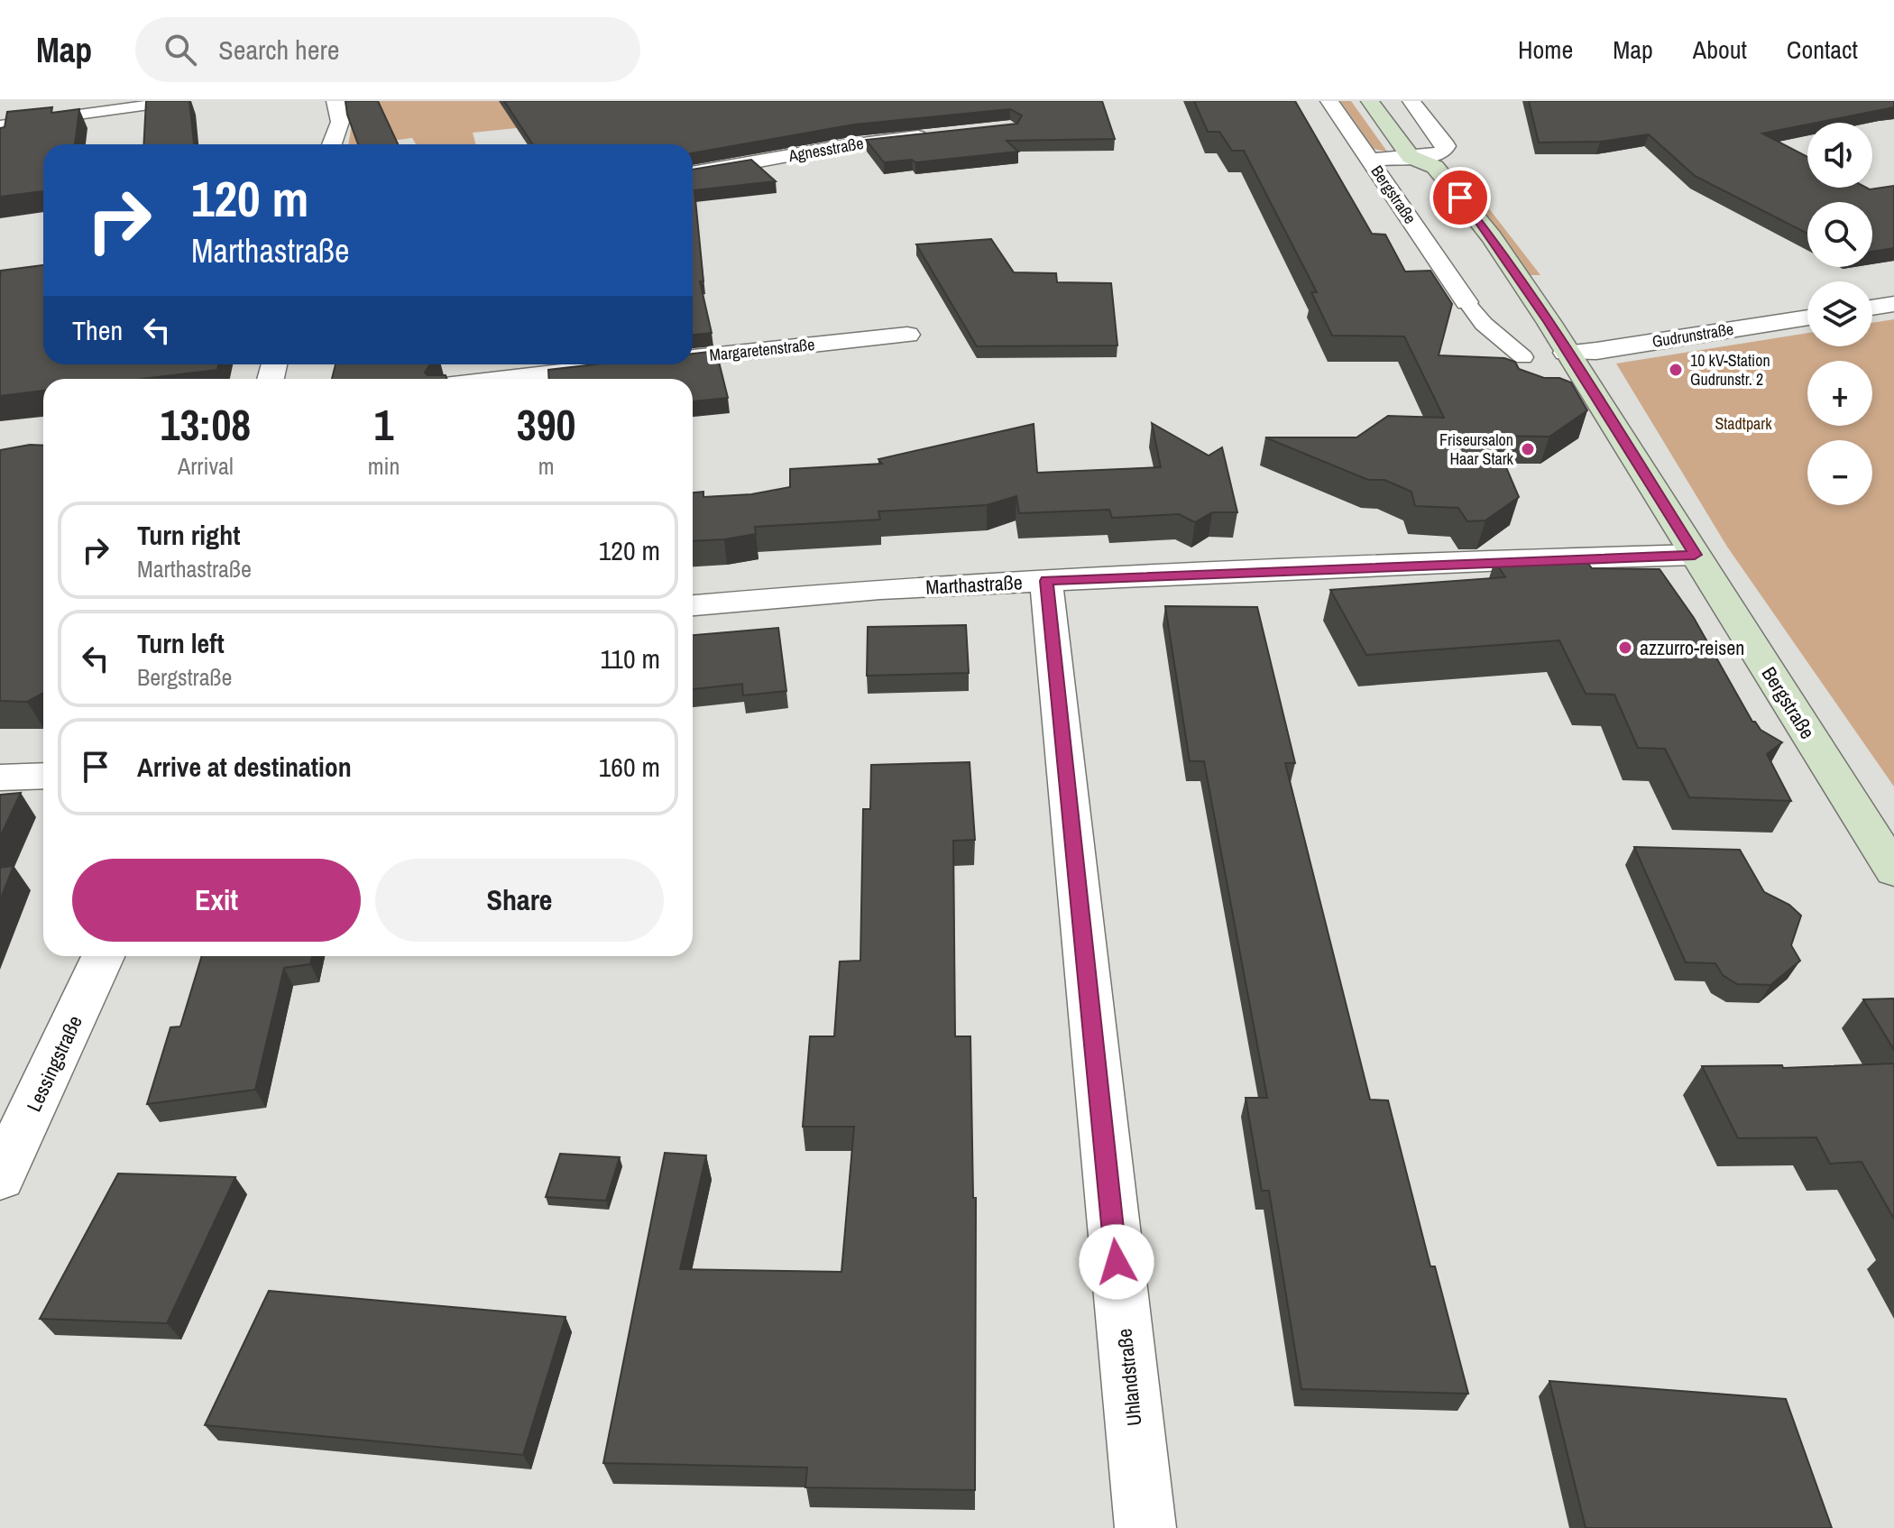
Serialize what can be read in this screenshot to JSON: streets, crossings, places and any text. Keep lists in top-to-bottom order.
{
  "streets": {
    "street": [
      "Agnesstraße",
      "Bergstraße",
      "Gudrunstraße",
      "Margaretenstraße",
      "Marthastraße",
      "Lessingstraße",
      "Uhlandstraße"
    ]
  },
  "crossings": [
    ["Bergstraße", "Gudrunstraße"],
    ["Bergstraße", "Marthastraße"],
    ["Marthastraße", "Uhlandstraße"]
  ],
  "parks": ["Stadtpark"],
  "places": ["10 kV-Station Gudrunstr. 2", "Friseursalon Haar Stark", "azzurro-reisen"],
  "page": {
    "header": "Map",
    "search": "Search here",
    "nav": [
      "Home",
      "Map",
      "About",
      "Contact"
    ],
    "map_buttons": ["+", "−"],
    "turn": ["120 m", "Marthastraße"],
    "then": "Then",
    "eta": [
      "13:08",
      "Arrival",
      "1",
      "min",
      "390",
      "m"
    ],
    "list": [
      {
        "name": "Turn right",
        "note": "Marthastraße",
        "value": "120 m"
      },
      {
        "name": "Turn left",
        "note": "Bergstraße",
        "value": "110 m"
      },
      {
        "name": "Arrive at destination",
        "value": "160 m"
      }
    ],
    "buttons": ["Exit", "Share"]
  }
}
